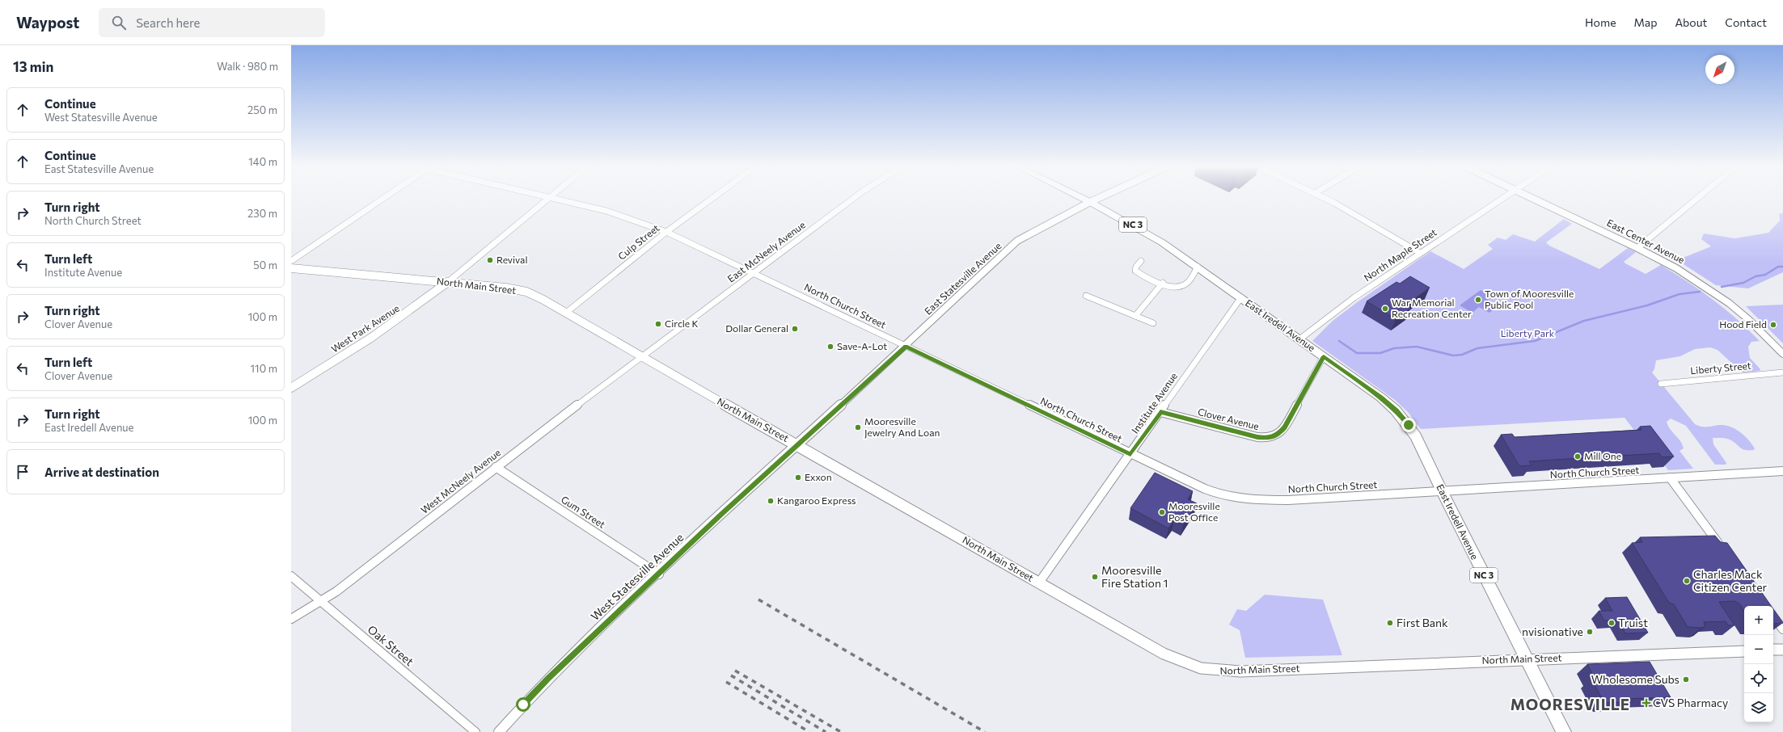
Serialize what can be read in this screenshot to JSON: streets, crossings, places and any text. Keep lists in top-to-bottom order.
{
  "streets": {
    "main road": [
      "NC 3",
      "North Main Street",
      "East Iredell Avenue",
      "West Park Avenue"
    ],
    "street": [
      "East Center Avenue",
      "Culp Street",
      "East McNeely Avenue",
      "North Maple Street",
      "East Statesville Avenue",
      "North Church Street",
      "Liberty Street",
      "Institute Avenue",
      "Clover Avenue",
      "West McNeely Avenue",
      "Gum Street",
      "West Statesville Avenue",
      "Oak Street"
    ]
  },
  "crossings": [
    ["NC 3", "North Main Street"],
    ["NC 3", "East Iredell Avenue"],
    ["Culp Street", "North Main Street"],
    ["Culp Street", "North Church Street"],
    ["East McNeely Avenue", "North Main Street"],
    ["East McNeely Avenue", "North Church Street"],
    ["East McNeely Avenue", "West McNeely Avenue"],
    ["North Maple Street", "East Iredell Avenue"],
    ["East Statesville Avenue", "North Main Street"],
    ["East Statesville Avenue", "North Church Street"],
    ["East Statesville Avenue", "East Iredell Avenue"],
    ["East Statesville Avenue", "West Statesville Avenue"],
    ["North Main Street", "East Iredell Avenue"],
    ["North Main Street", "West Park Avenue"],
    ["North Main Street", "Institute Avenue"],
    ["North Main Street", "West McNeely Avenue"],
    ["North Main Street", "West Statesville Avenue"],
    ["North Church Street", "East Iredell Avenue"],
    ["North Church Street", "Institute Avenue"],
    ["East Iredell Avenue", "Institute Avenue"],
    ["East Iredell Avenue", "Clover Avenue"],
    ["Institute Avenue", "Clover Avenue"],
    ["West McNeely Avenue", "Gum Street"],
    ["West McNeely Avenue", "Oak Street"],
    ["Gum Street", "West Statesville Avenue"]
  ],
  "districts": ["MOORESVILLE"],
  "parks": ["Liberty Park"],
  "places": {
    "other": [
      "Revival",
      "Town of Mooresville Public Pool",
      "War Memorial Recreation Center",
      "Circle K",
      "Hood Field",
      "Dollar General",
      "Save-A-Lot",
      "Mooresville Jewelry And Loan",
      "Mill One",
      "Exxon",
      "Kangaroo Express",
      "Mooresville Post Office",
      "Mooresville Fire Station 1",
      "Charles Mack Citizen Center",
      "First Bank",
      "Truist",
      "nvisionative",
      "Wholesome Subs"
    ],
    "health": ["CVS Pharmacy"]
  },
  "north": "bottom left",
  "page": {
    "header": "Waypost",
    "search": "Search here",
    "nav": [
      "Home",
      "Map",
      "About",
      "Contact"
    ],
    "heading": ["13 min", "Walk · 980 m"],
    "list": [
      ["Continue", "West Statesville Avenue", "250 m"],
      ["Continue", "East Statesville Avenue", "140 m"],
      ["Turn right", "North Church Street", "230 m"],
      ["Turn left", "Institute Avenue", "50 m"],
      ["Turn right", "Clover Avenue", "100 m"],
      ["Turn left", "Clover Avenue", "110 m"],
      ["Turn right", "East Iredell Avenue", "100 m"],
      "Arrive at destination"
    ],
    "map_buttons": ["+", "−"]
  }
}
